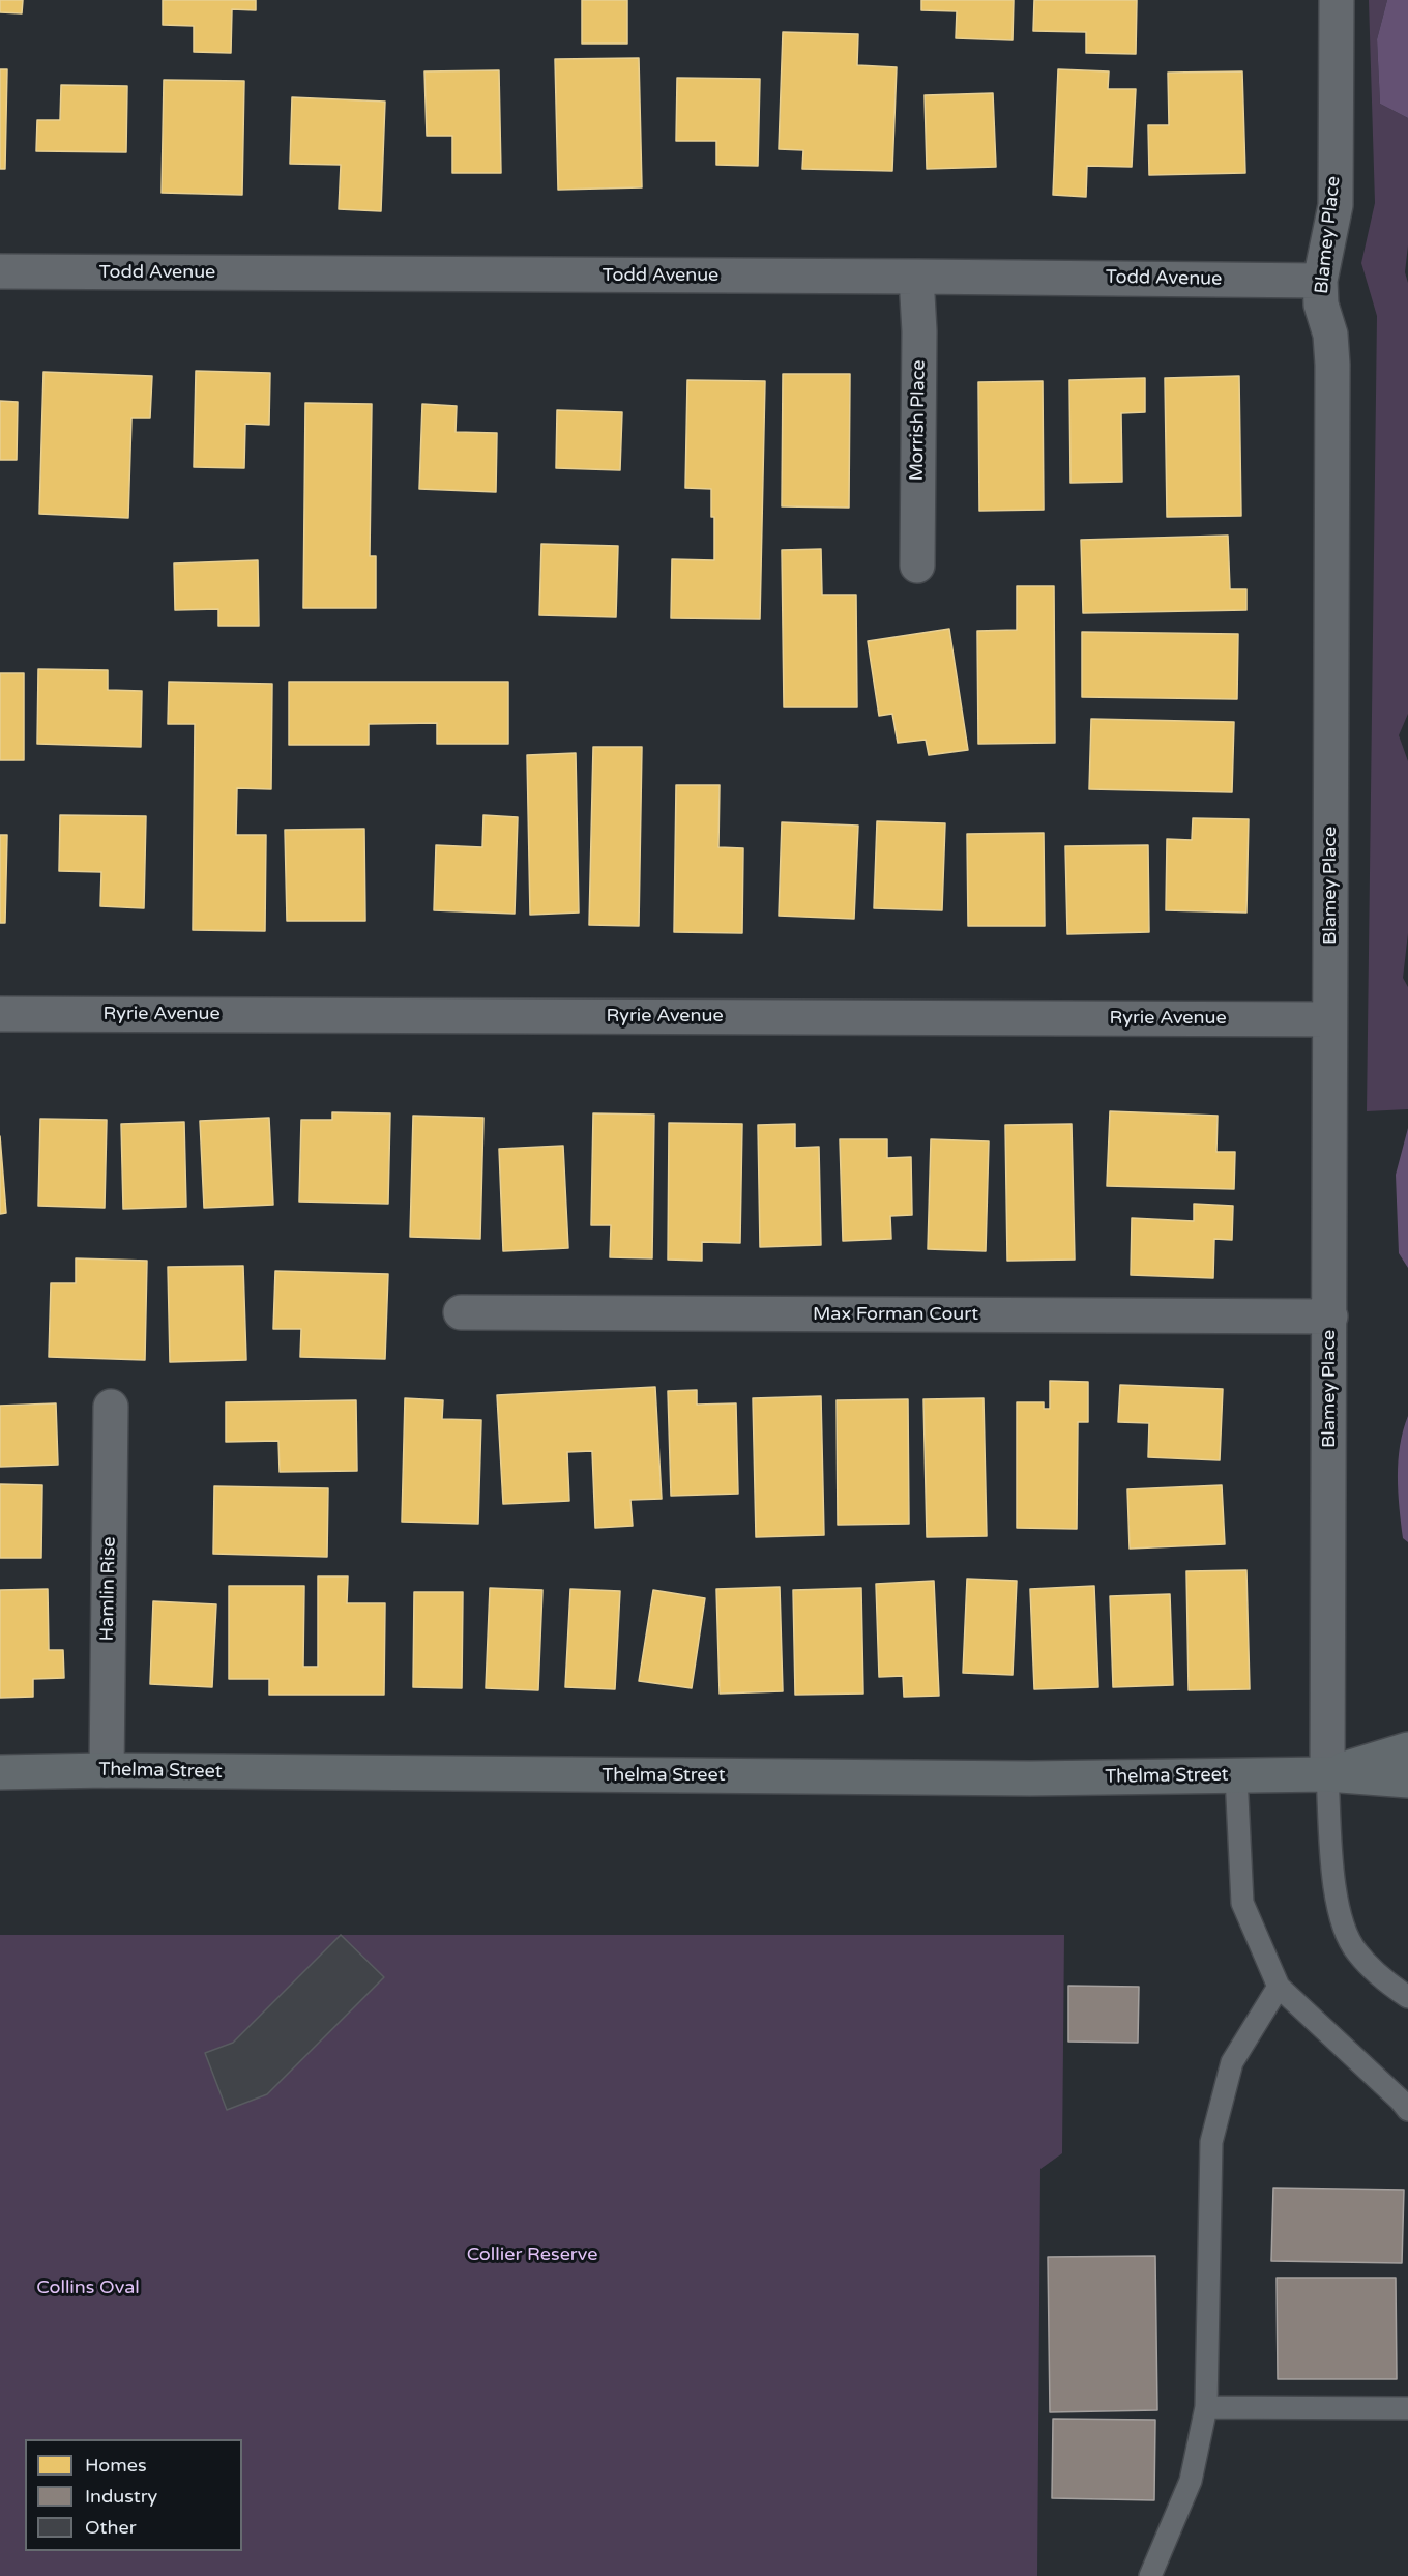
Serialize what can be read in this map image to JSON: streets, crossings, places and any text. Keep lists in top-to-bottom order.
{
  "streets": {
    "main road": ["Thelma Street"],
    "street": [
      "Blamey Place",
      "Todd Avenue",
      "Morrish Place",
      "Ryrie Avenue",
      "Max Forman Court",
      "Hamlin Rise"
    ]
  },
  "crossings": [
    ["Blamey Place", "Todd Avenue"],
    ["Blamey Place", "Ryrie Avenue"],
    ["Blamey Place", "Max Forman Court"],
    ["Blamey Place", "Thelma Street"],
    ["Todd Avenue", "Morrish Place"],
    ["Hamlin Rise", "Thelma Street"]
  ],
  "parks": ["Collier Reserve", "Collins Oval"],
  "legend": ["Homes", "Industry", "Other"]
}
